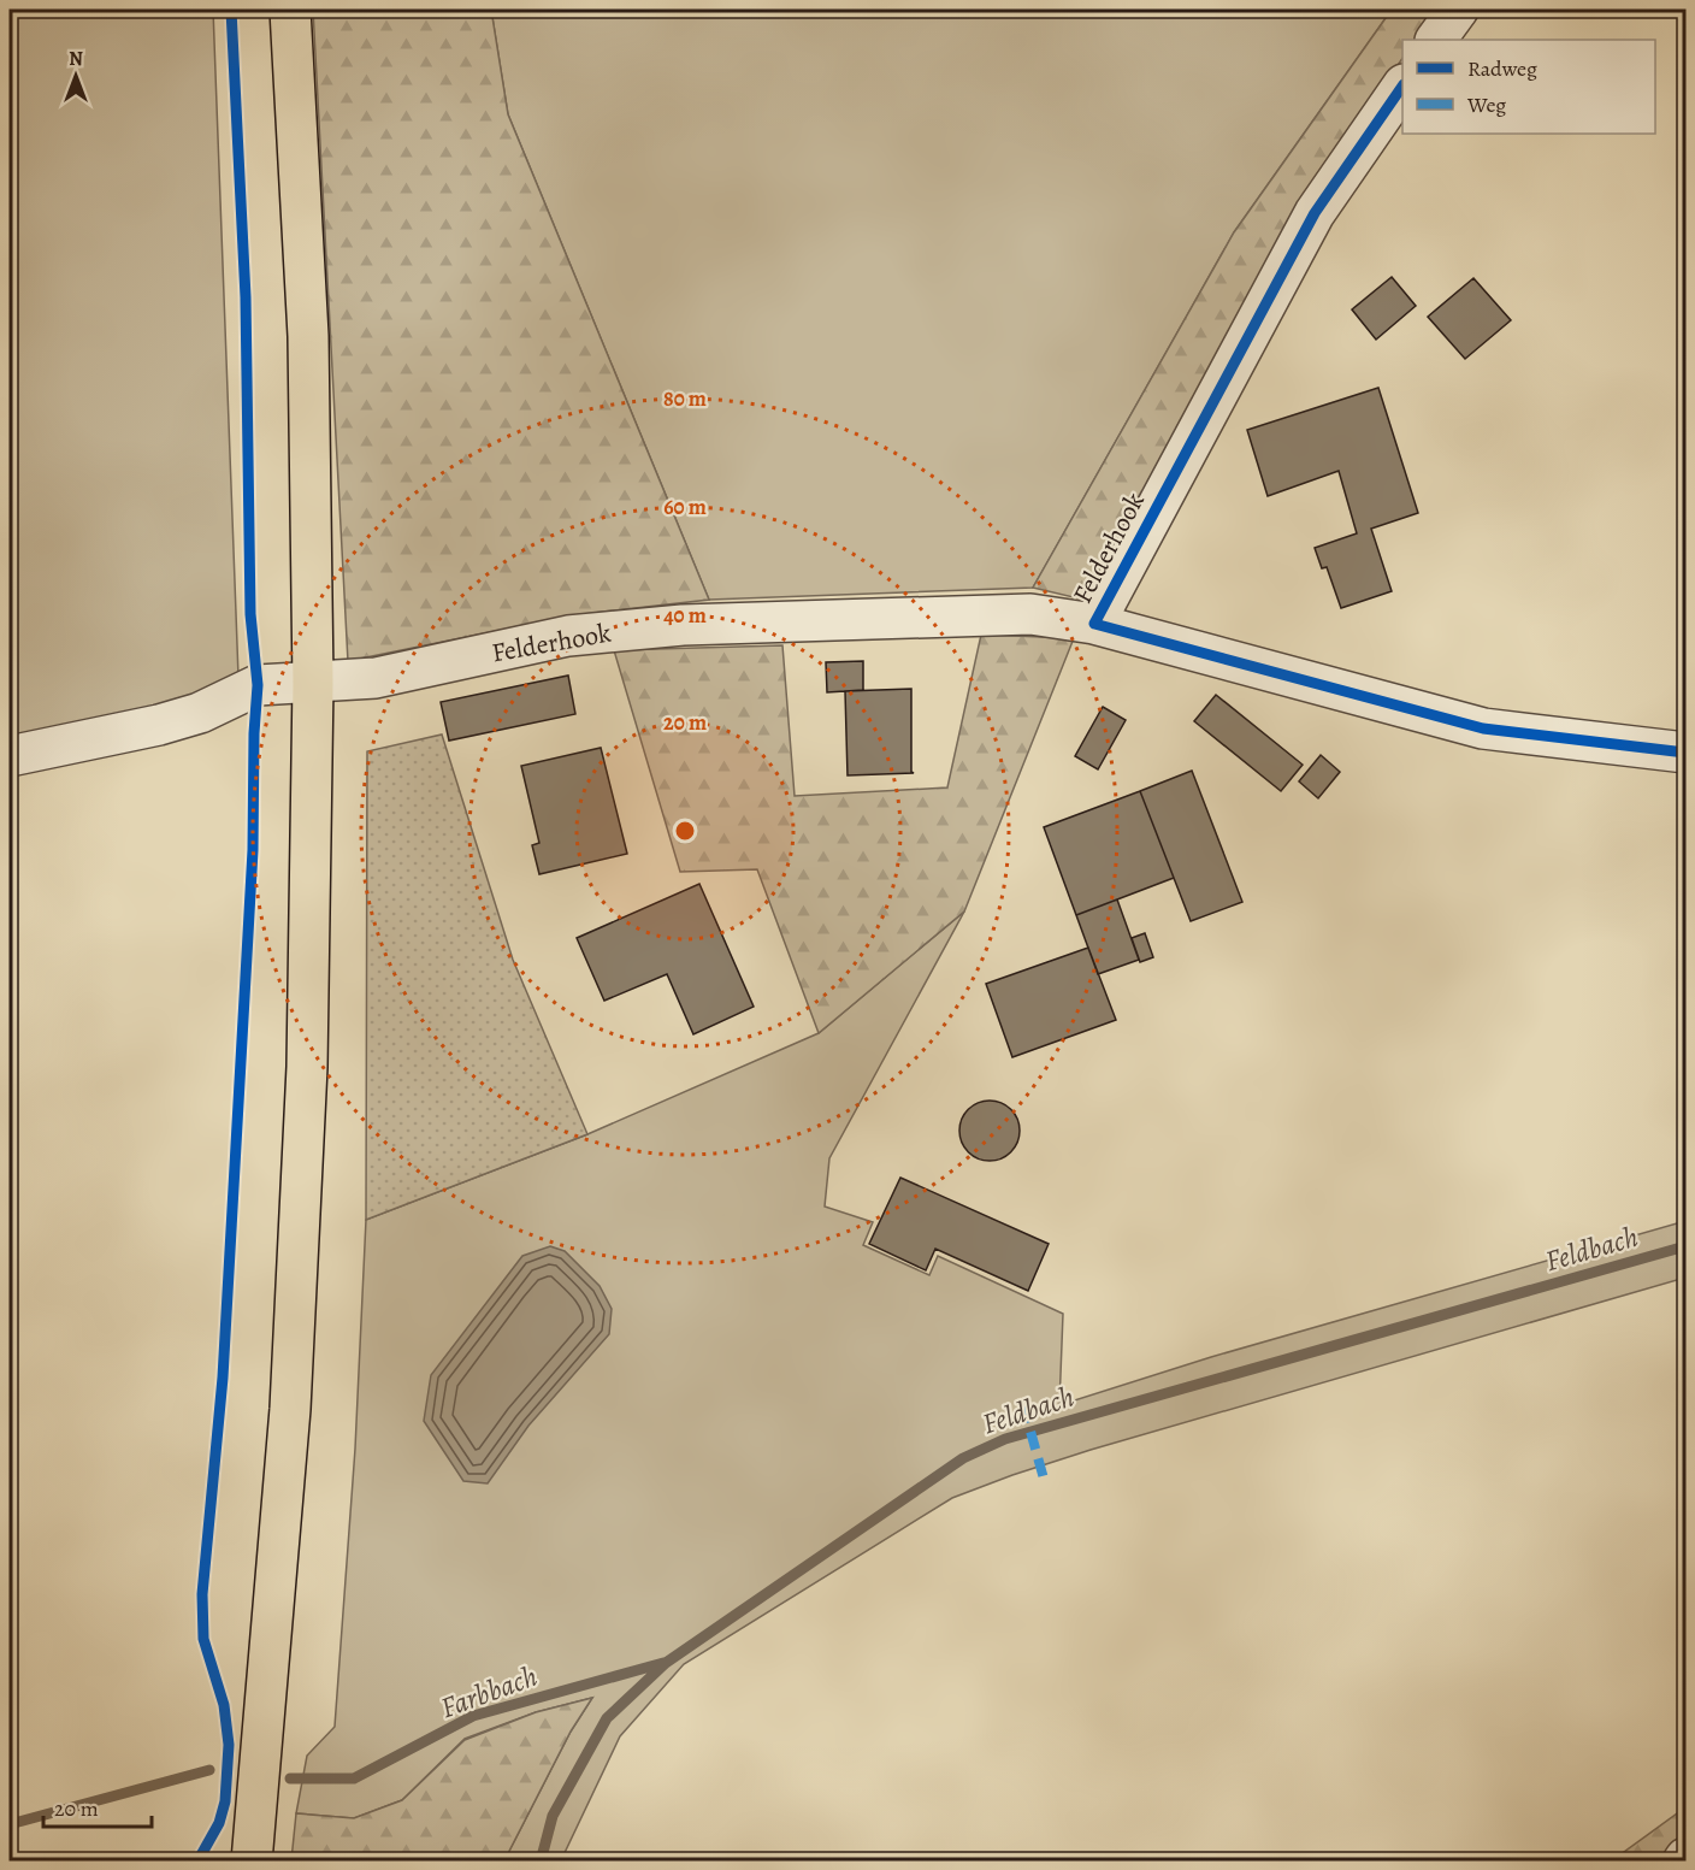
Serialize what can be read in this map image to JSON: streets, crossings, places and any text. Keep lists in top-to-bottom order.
{
  "streets": {
    "street": ["Felderhook"]
  },
  "water": ["Feldbach", "Farbbach"],
  "legend": ["Radweg", "Weg"],
  "scale_bar": "20 m",
  "north": "top",
  "rings": [
    "80 m",
    "60 m",
    "40 m",
    "20 m"
  ]
}
